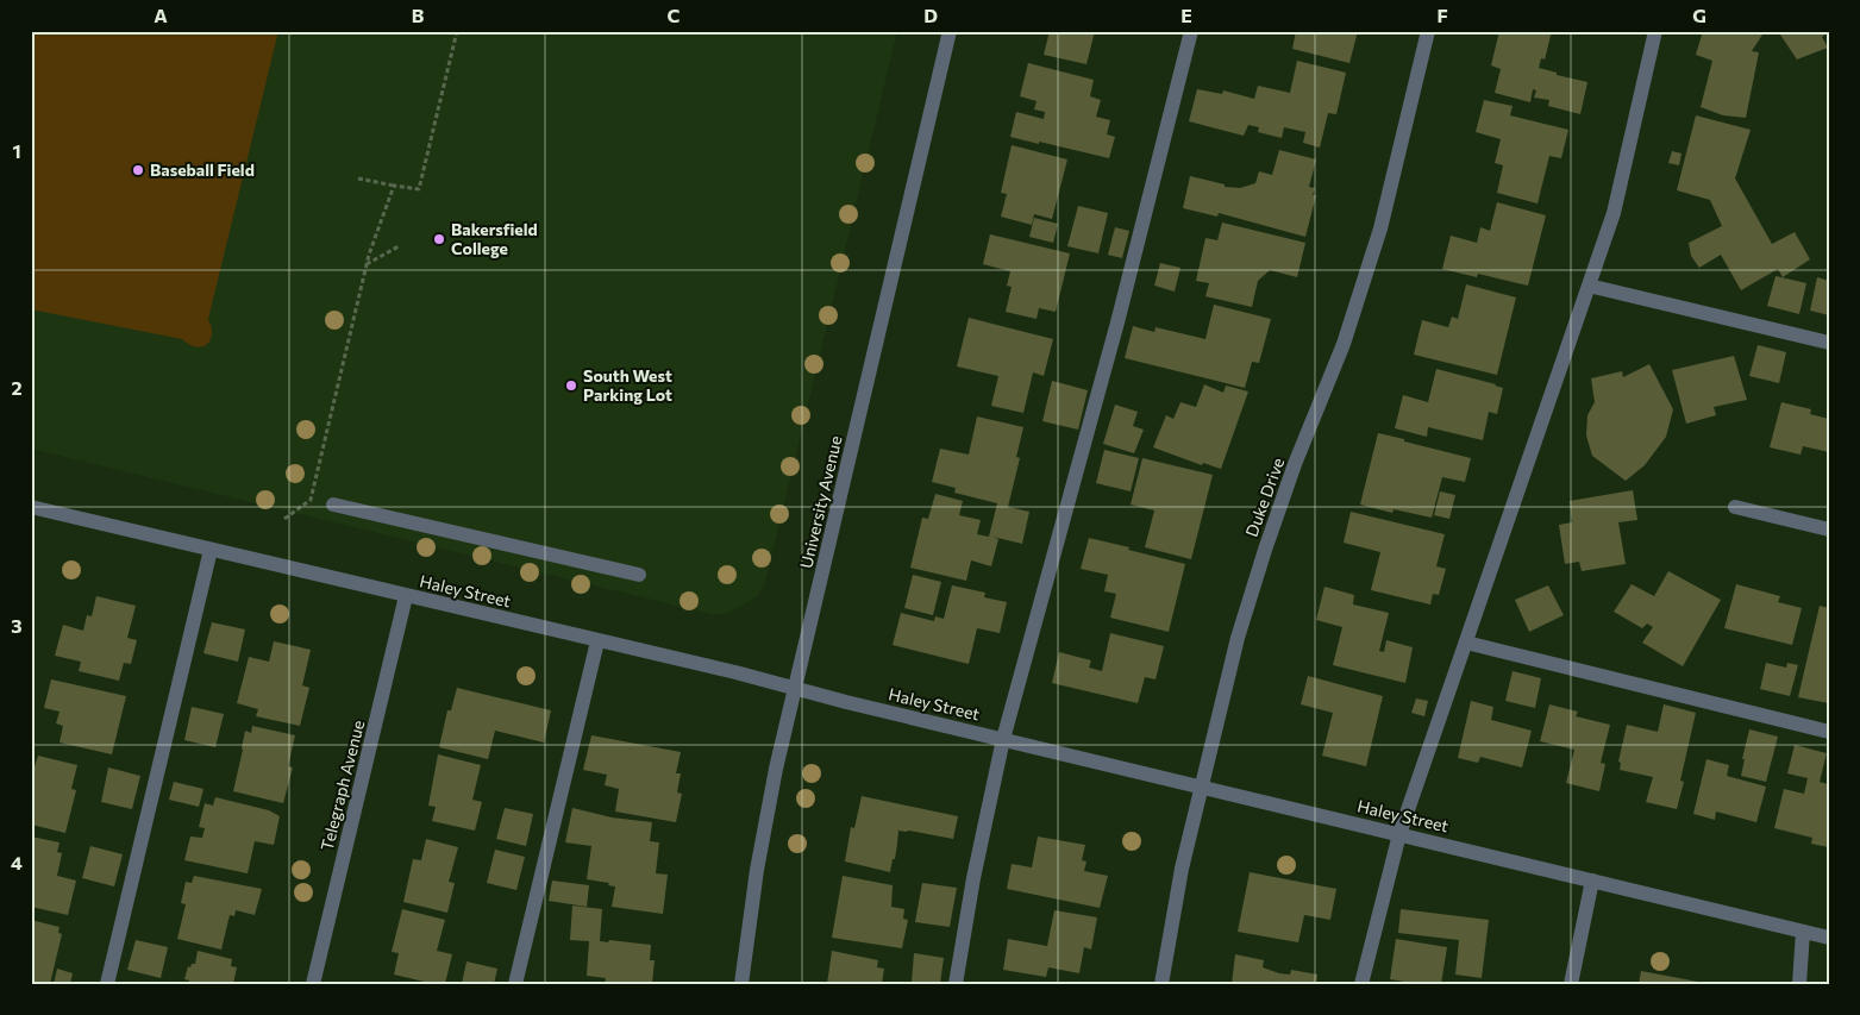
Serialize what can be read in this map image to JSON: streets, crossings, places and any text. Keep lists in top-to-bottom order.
{
  "streets": {
    "street": [
      "Duke Drive",
      "University Avenue",
      "Haley Street",
      "Telegraph Avenue"
    ]
  },
  "crossings": [
    ["Duke Drive", "Haley Street"],
    ["University Avenue", "Haley Street"],
    ["Haley Street", "Telegraph Avenue"]
  ],
  "places": ["Baseball Field", "Bakersfield College", "South West Parking Lot"],
  "grid": {
    "columns": [
      "A",
      "B",
      "C",
      "D",
      "E",
      "F",
      "G"
    ],
    "rows": [
      "1",
      "2",
      "3",
      "4"
    ]
  }
}
